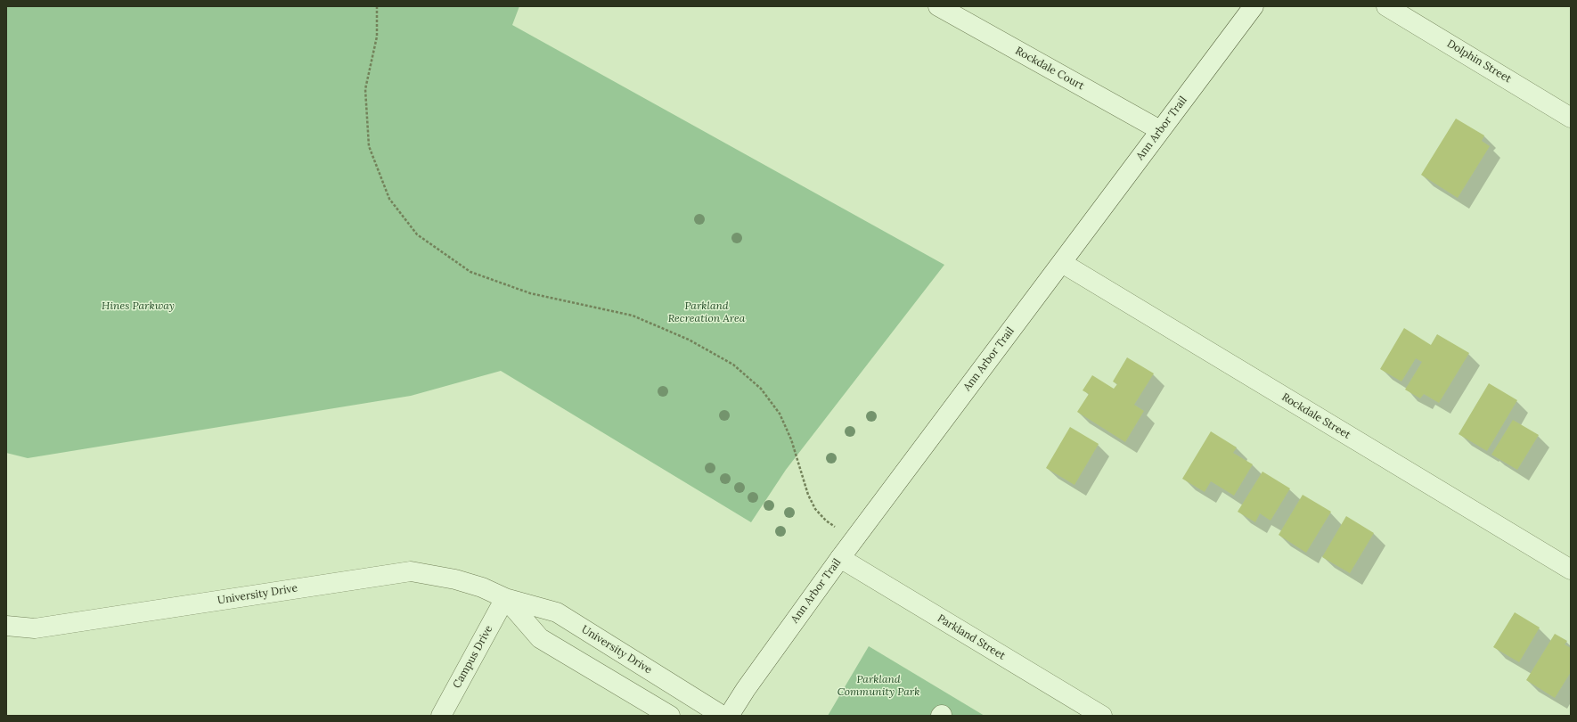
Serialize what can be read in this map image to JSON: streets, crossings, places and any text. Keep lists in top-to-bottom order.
{
  "streets": {
    "street": [
      "Dolphin Street",
      "Rockdale Court",
      "Ann Arbor Trail",
      "Rockdale Street",
      "University Drive",
      "Parkland Street",
      "Campus Drive"
    ]
  },
  "crossings": [
    ["Rockdale Court", "Ann Arbor Trail"],
    ["Ann Arbor Trail", "Rockdale Street"],
    ["Ann Arbor Trail", "Parkland Street"],
    ["University Drive", "Campus Drive"]
  ],
  "parks": ["Hines Parkway", "Parkland Recreation Area", "Parkland Community Park"]
}
